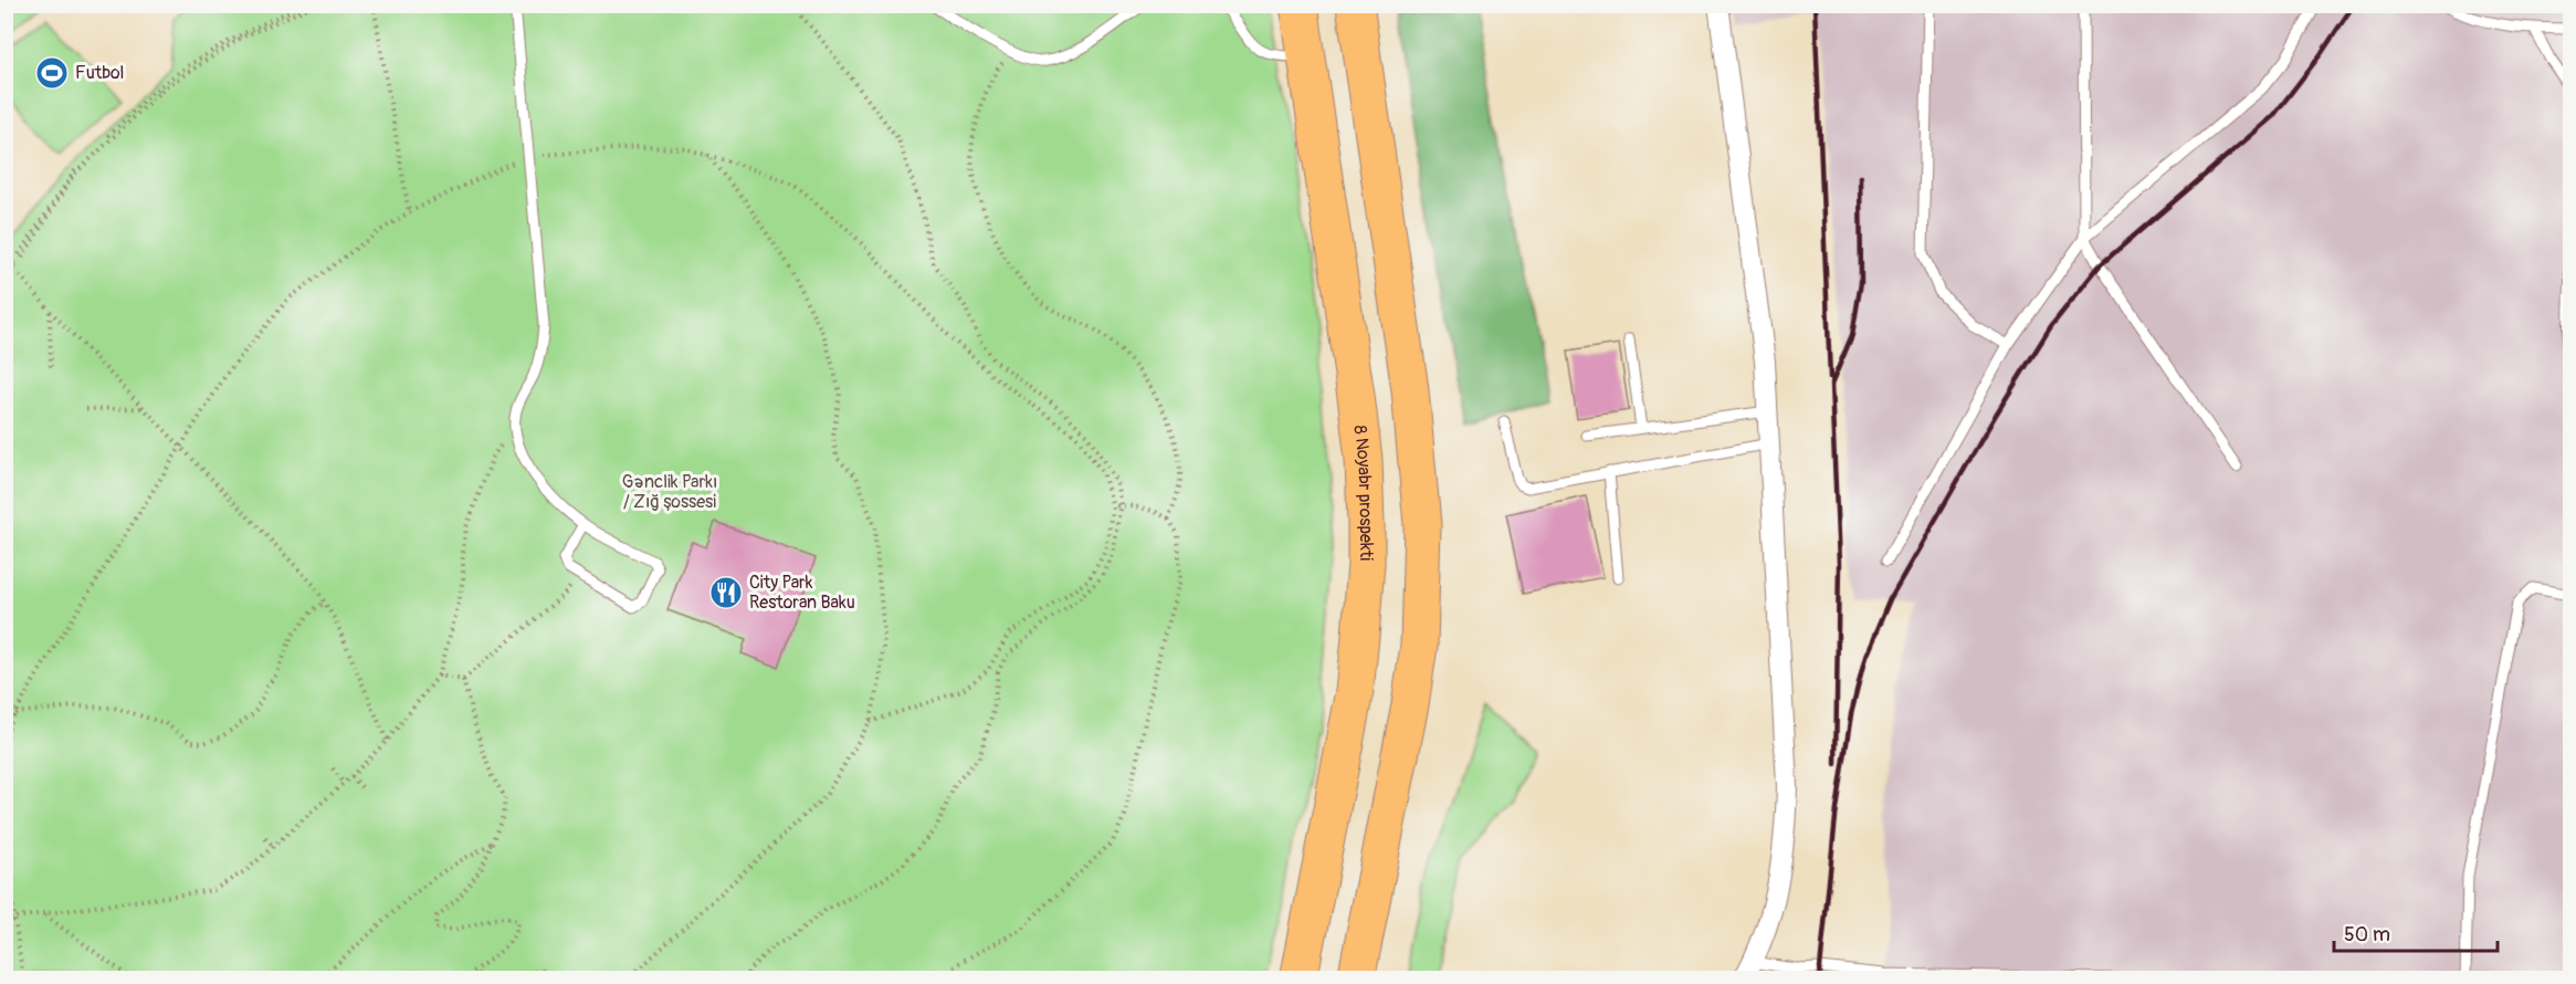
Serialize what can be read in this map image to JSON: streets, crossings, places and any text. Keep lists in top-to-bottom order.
{
  "streets": {
    "highway": ["8 Noyabr prospekti"]
  },
  "parks": ["Gənclik Parkı / Zığ şossesi"],
  "places": {
    "sports": ["Futbol"],
    "restaurant": ["City Park Restoran Baku"]
  },
  "scale_bar": "50 m"
}
